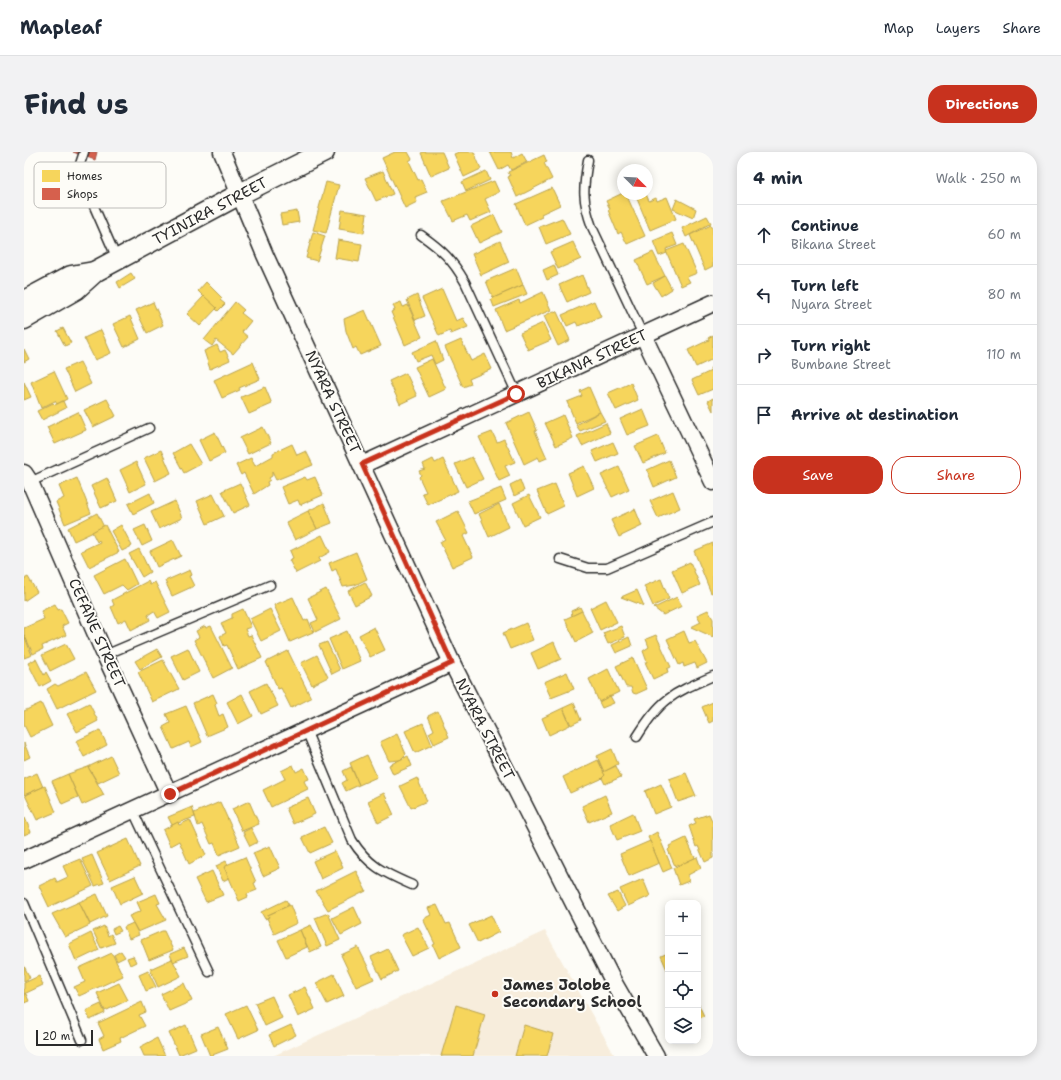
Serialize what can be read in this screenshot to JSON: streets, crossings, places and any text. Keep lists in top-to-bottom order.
{
  "streets": {
    "street": [
      "TYINIRA STREET",
      "BIKANA STREET",
      "NYARA STREET",
      "CEFANE STREET"
    ]
  },
  "crossings": [
    ["TYINIRA STREET", "NYARA STREET"],
    ["BIKANA STREET", "NYARA STREET"]
  ],
  "places": ["James Jolobe Secondary School"],
  "legend": ["Homes", "Shops"],
  "scale_bar": "20 m",
  "north": "bottom right",
  "page": {
    "header": "Mapleaf",
    "nav": ["Map", "Layers", "Share"],
    "title": "Find us",
    "buttons": [
      "Directions",
      ["Save", "Share"]
    ],
    "heading": ["4 min", "Walk · 250 m"],
    "list": [
      ["Continue", "Bikana Street", "60 m"],
      ["Turn left", "Nyara Street", "80 m"],
      ["Turn right", "Bumbane Street", "110 m"],
      "Arrive at destination"
    ],
    "map_buttons": ["+", "−"],
    "scale": "20 m"
  }
}
